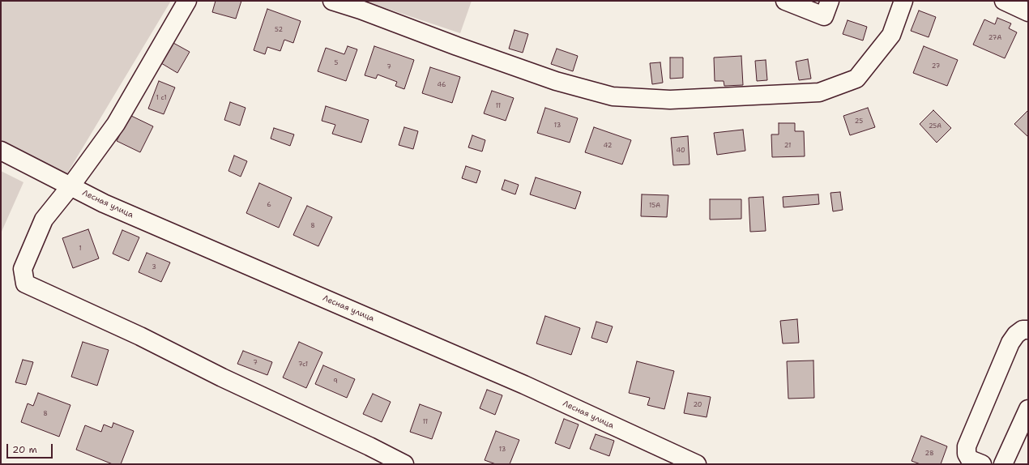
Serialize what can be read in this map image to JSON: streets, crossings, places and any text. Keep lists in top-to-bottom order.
{
  "streets": {
    "street": ["Лесная улица"]
  },
  "house_numbers": [
    "52",
    "27А",
    "5",
    "27",
    "7",
    "46",
    "1 с1",
    "11",
    "25",
    "13",
    "25А",
    "42",
    "21",
    "40",
    "6",
    "15А",
    "8",
    "1",
    "3",
    "7",
    "7с1",
    "9",
    "20",
    "8",
    "11",
    "13",
    "28"
  ],
  "scale_bar": "20 m"
}
